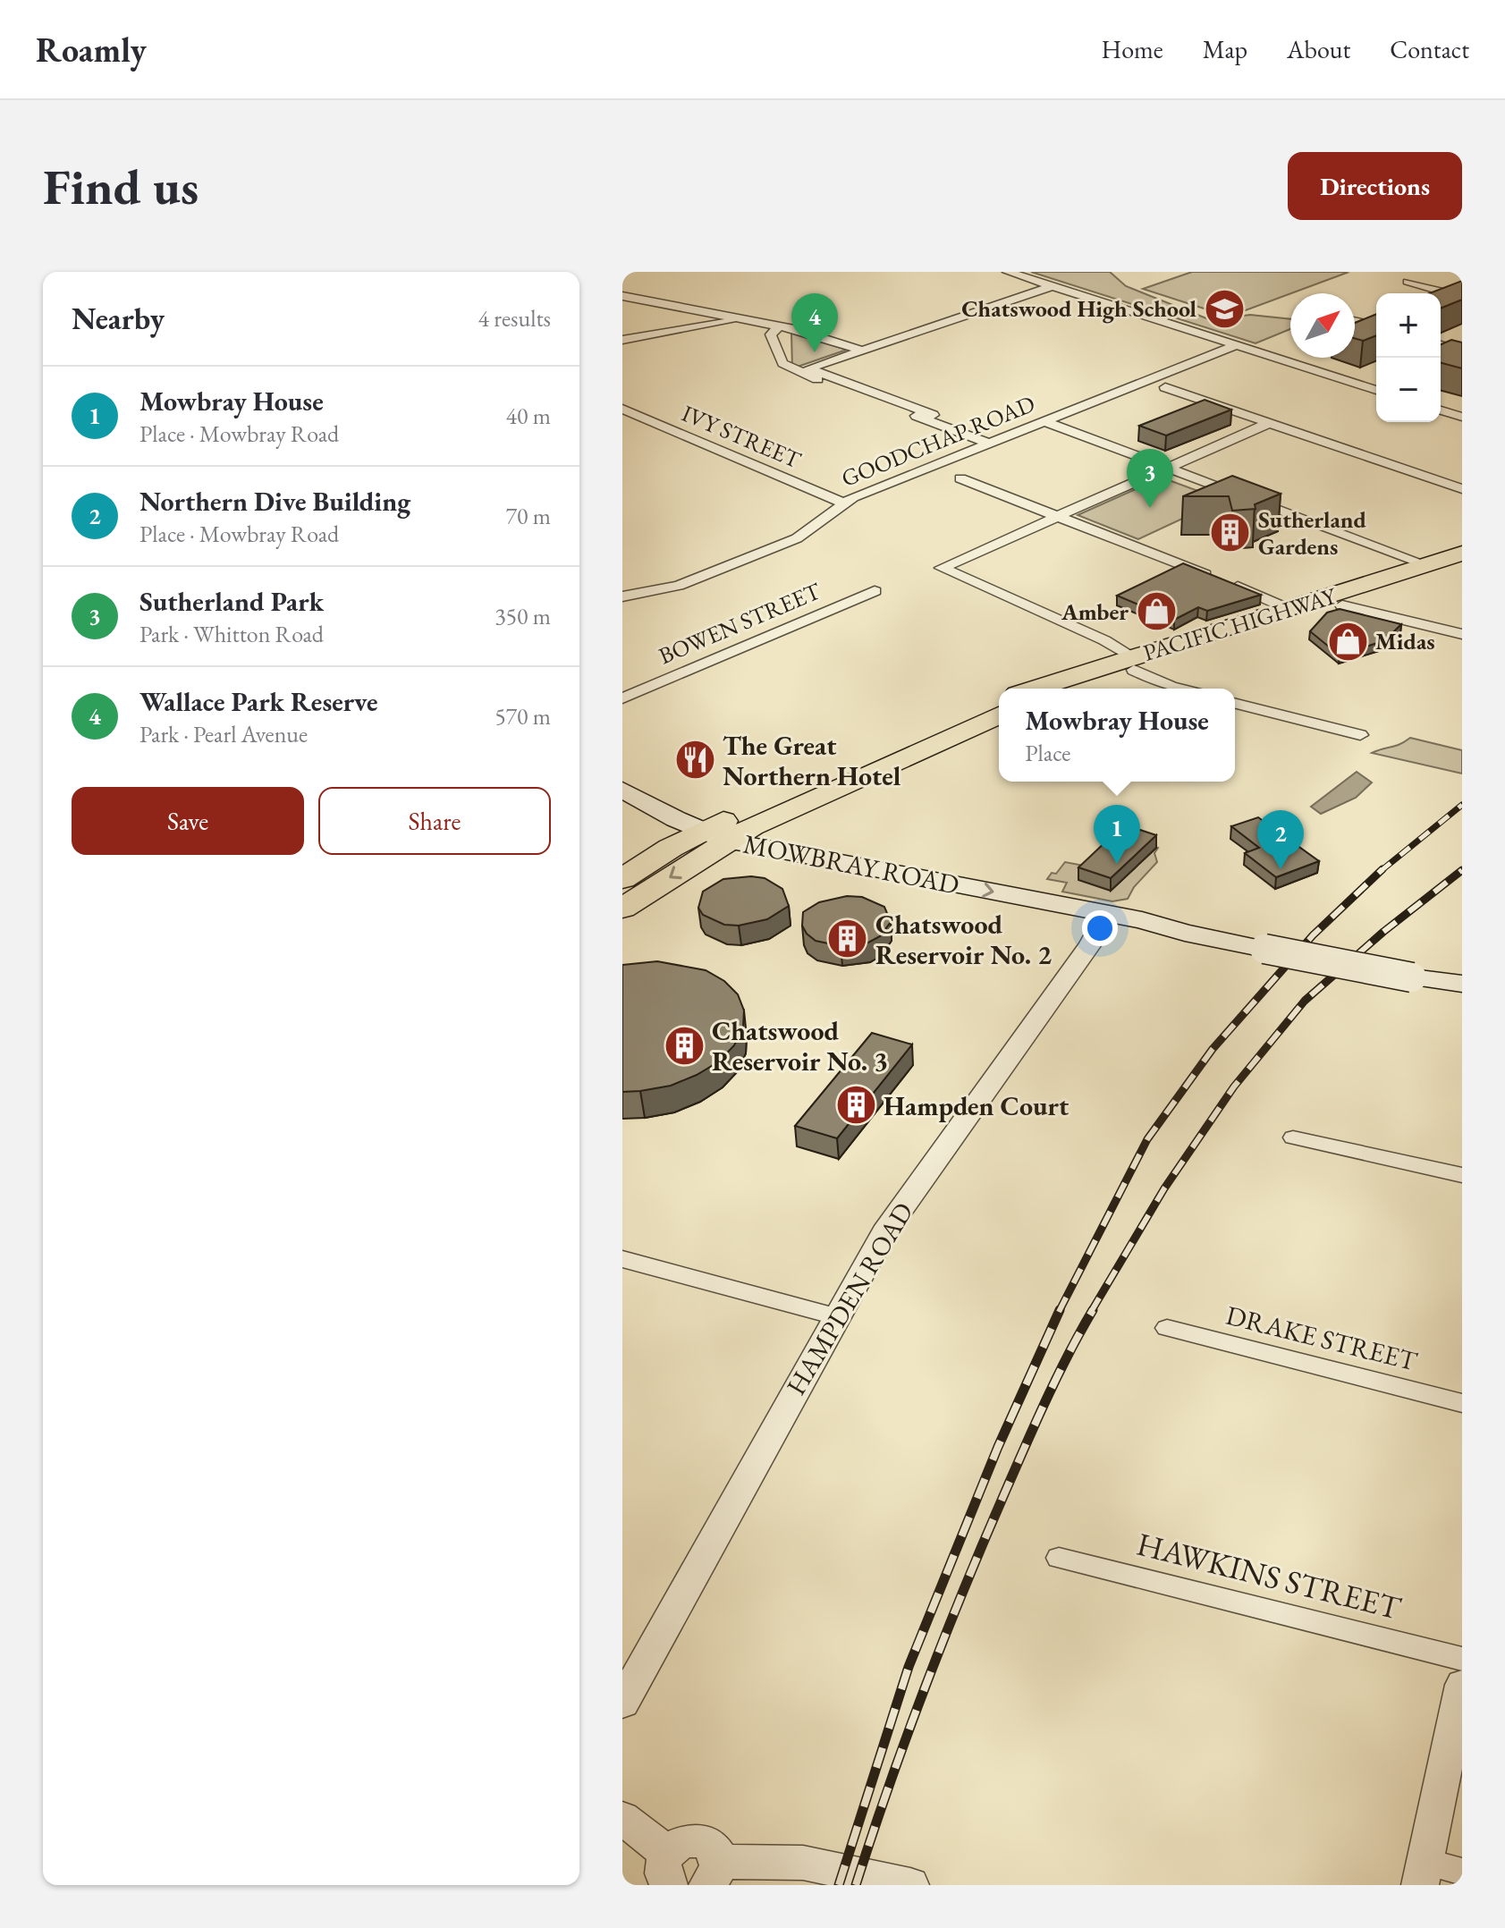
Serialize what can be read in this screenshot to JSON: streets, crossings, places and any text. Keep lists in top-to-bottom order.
{
  "streets": {
    "highway": ["PACIFIC HIGHWAY"],
    "main road": ["MOWBRAY ROAD"],
    "street": [
      "IVY STREET",
      "GOODCHAP ROAD",
      "BOWEN STREET",
      "HAMPDEN ROAD",
      "DRAKE STREET",
      "HAWKINS STREET"
    ]
  },
  "crossings": [
    ["IVY STREET", "GOODCHAP ROAD"],
    ["MOWBRAY ROAD", "HAMPDEN ROAD"]
  ],
  "places": {
    "school or university": ["Chatswood High School"],
    "building": [
      "Sutherland Gardens",
      "Chatswood Reservoir No. 2",
      "Chatswood Reservoir No. 3",
      "Hampden Court"
    ],
    "shop": ["Amber", "Midas"],
    "restaurant": ["The Great Northern Hotel"]
  },
  "north": "top right",
  "page": {
    "header": "Roamly",
    "nav": [
      "Home",
      "Map",
      "About",
      "Contact"
    ],
    "buttons": [
      "Directions",
      ["Save", "Share"]
    ],
    "title": "Find us",
    "heading": ["Nearby", "4 results"],
    "map_buttons": ["+", "−"],
    "pins": [
      "4",
      "3",
      "1",
      "2"
    ],
    "list": [
      {
        "mark": "1",
        "name": "Mowbray House",
        "note": "Place · Mowbray Road",
        "value": "40 m"
      },
      {
        "mark": "2",
        "name": "Northern Dive Building",
        "note": "Place · Mowbray Road",
        "value": "70 m"
      },
      {
        "mark": "3",
        "name": "Sutherland Park",
        "note": "Park · Whitton Road",
        "value": "350 m"
      },
      {
        "mark": "4",
        "name": "Wallace Park Reserve",
        "note": "Park · Pearl Avenue",
        "value": "570 m"
      }
    ],
    "popup": ["Mowbray House", "Place"]
  }
}
